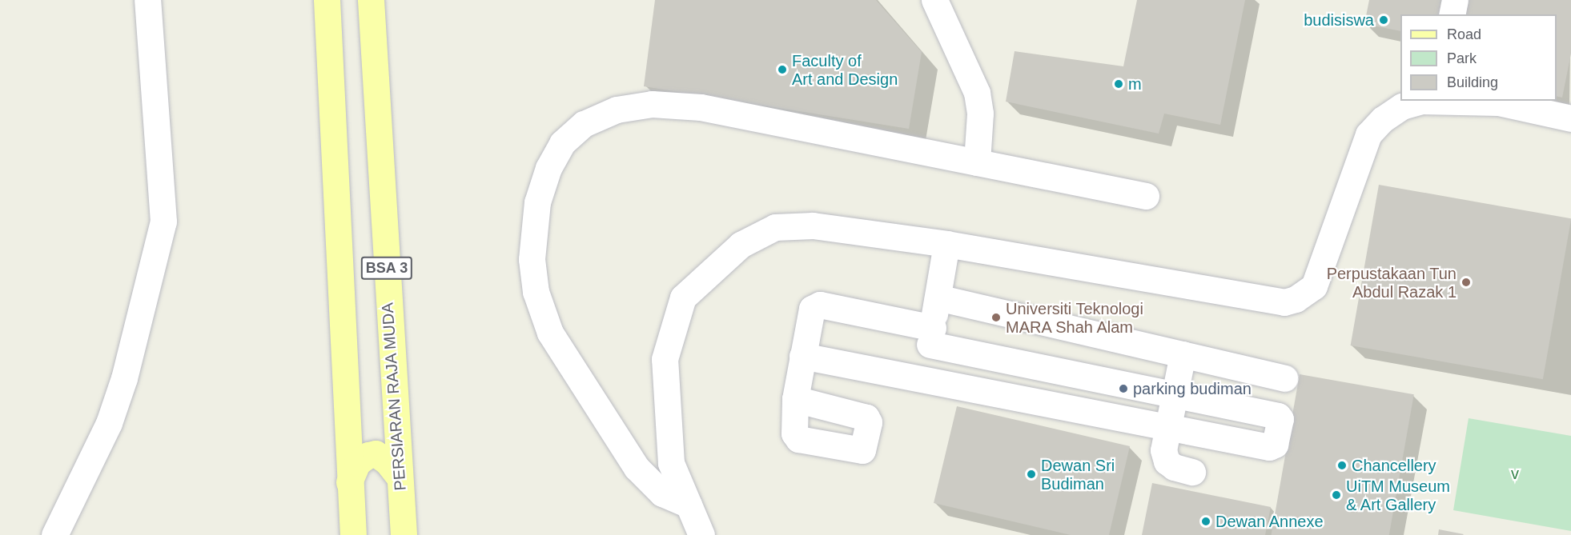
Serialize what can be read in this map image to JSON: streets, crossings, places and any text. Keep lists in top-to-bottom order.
{
  "streets": {
    "main road": ["BSA 3", "PERSIARAN RAJA MUDA"]
  },
  "parks": ["v"],
  "places": [
    "budisiswa",
    "Faculty of Art and Design",
    "m",
    "Perpustakaan Tun Abdul Razak 1",
    "Universiti Teknologi MARA Shah Alam",
    "parking budiman",
    "Chancellery",
    "Dewan Sri Budiman",
    "UiTM Museum & Art Gallery",
    "Dewan Annexe"
  ],
  "legend": ["Road", "Park", "Building"]
}
